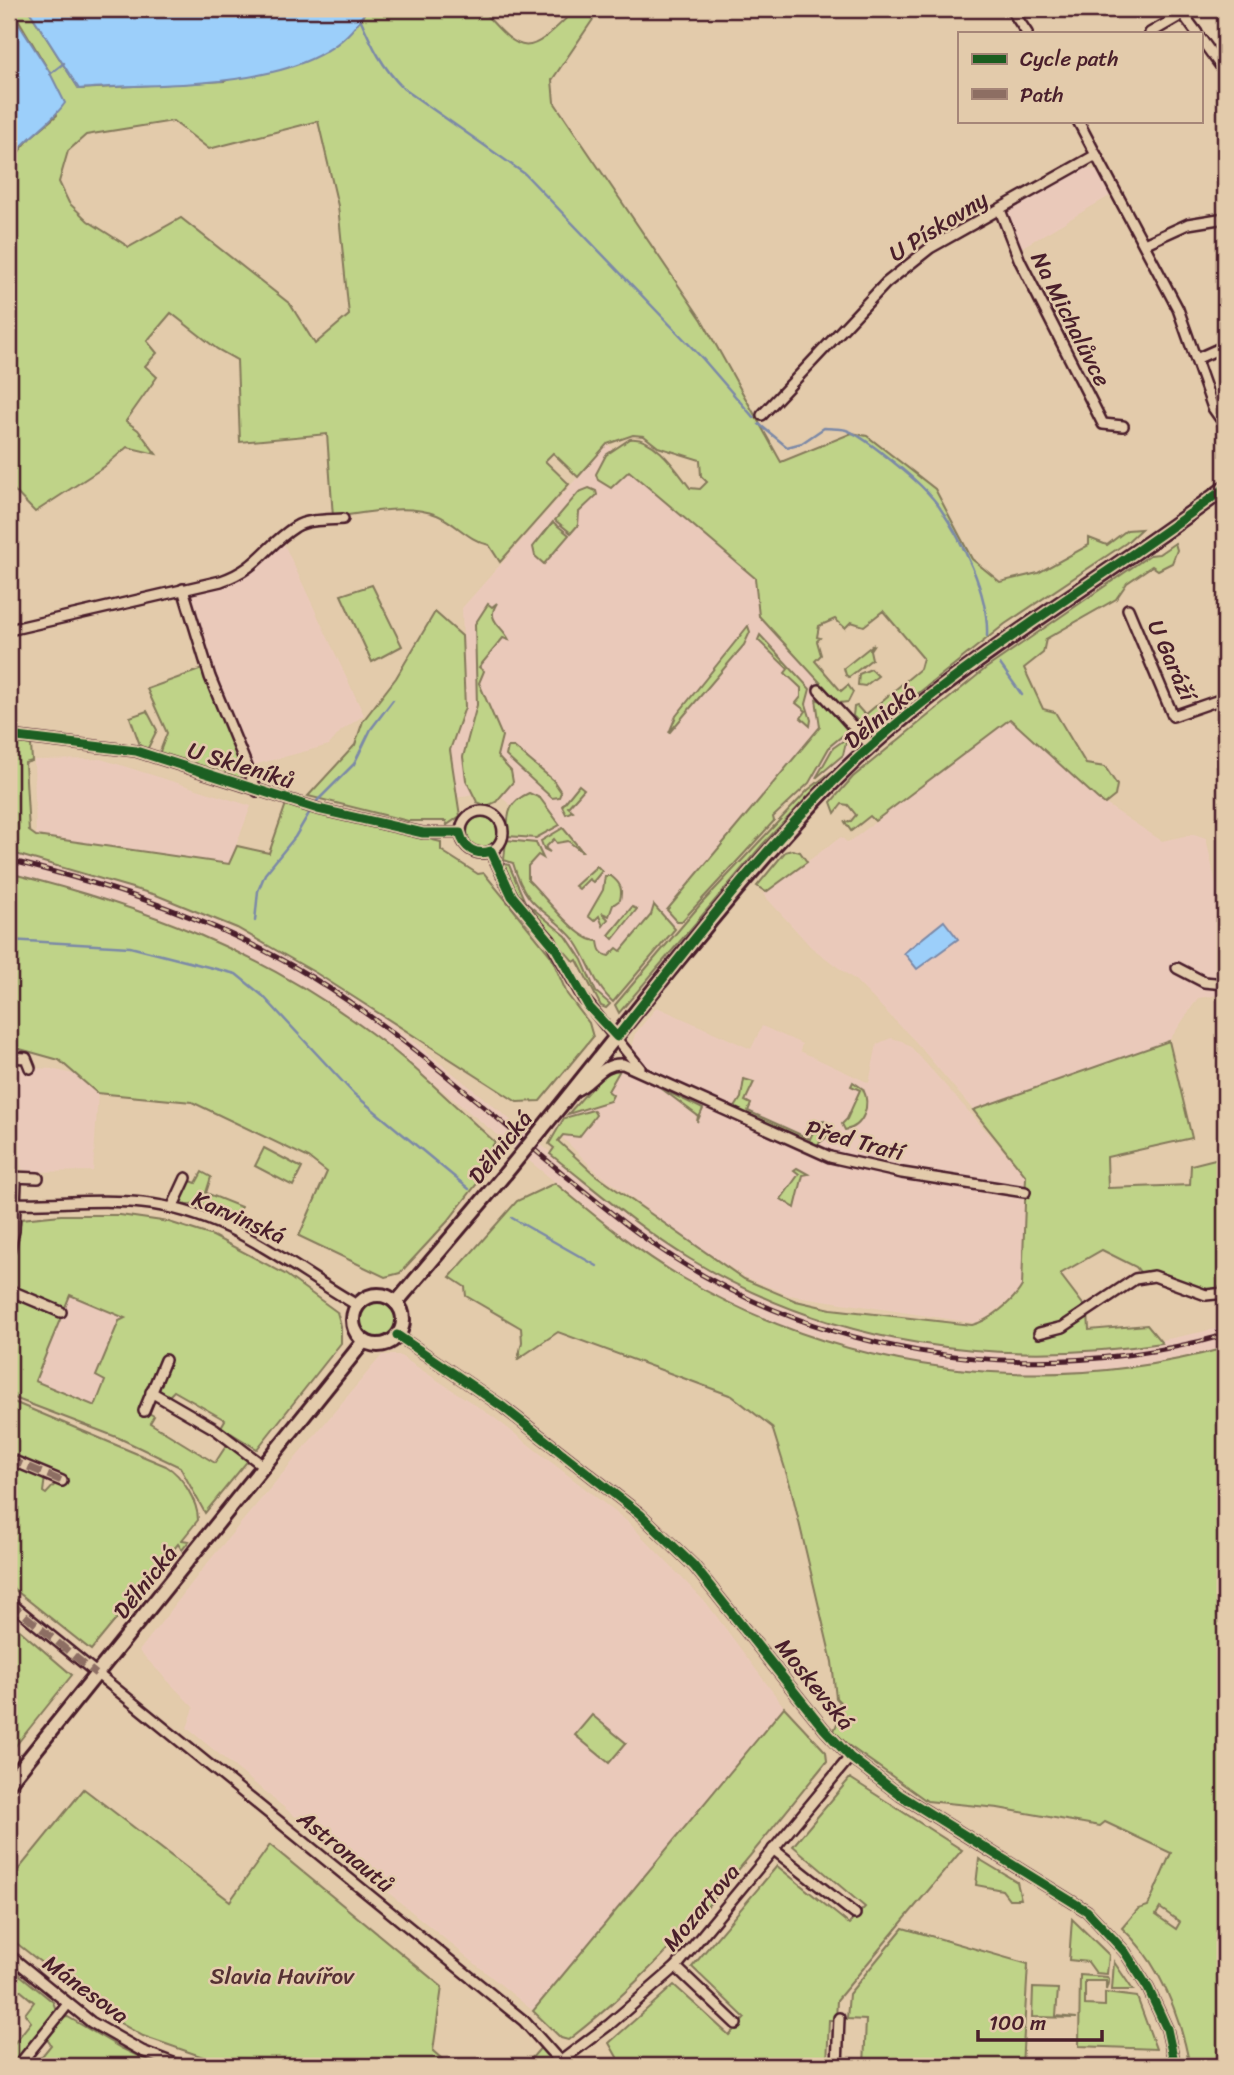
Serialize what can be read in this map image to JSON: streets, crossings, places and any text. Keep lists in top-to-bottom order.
{
  "streets": {
    "street": [
      "U Pískovny",
      "Na Michalůvce",
      "U Garáží",
      "Dělnická",
      "U Skleníků",
      "Před Tratí",
      "Karvinská",
      "Moskevská",
      "Astronautů",
      "Mozartova",
      "Mánesova"
    ]
  },
  "crossings": [
    ["U Pískovny", "Na Michalůvce"],
    ["Dělnická", "Před Tratí"],
    ["Dělnická", "Karvinská"],
    ["Dělnická", "Moskevská"],
    ["Dělnická", "Astronautů"],
    ["Karvinská", "Moskevská"],
    ["Moskevská", "Mozartova"],
    ["Astronautů", "Mozartova"]
  ],
  "parks": ["Slavia Havířov"],
  "legend": ["Cycle path", "Path"],
  "scale_bar": "100 m"
}
